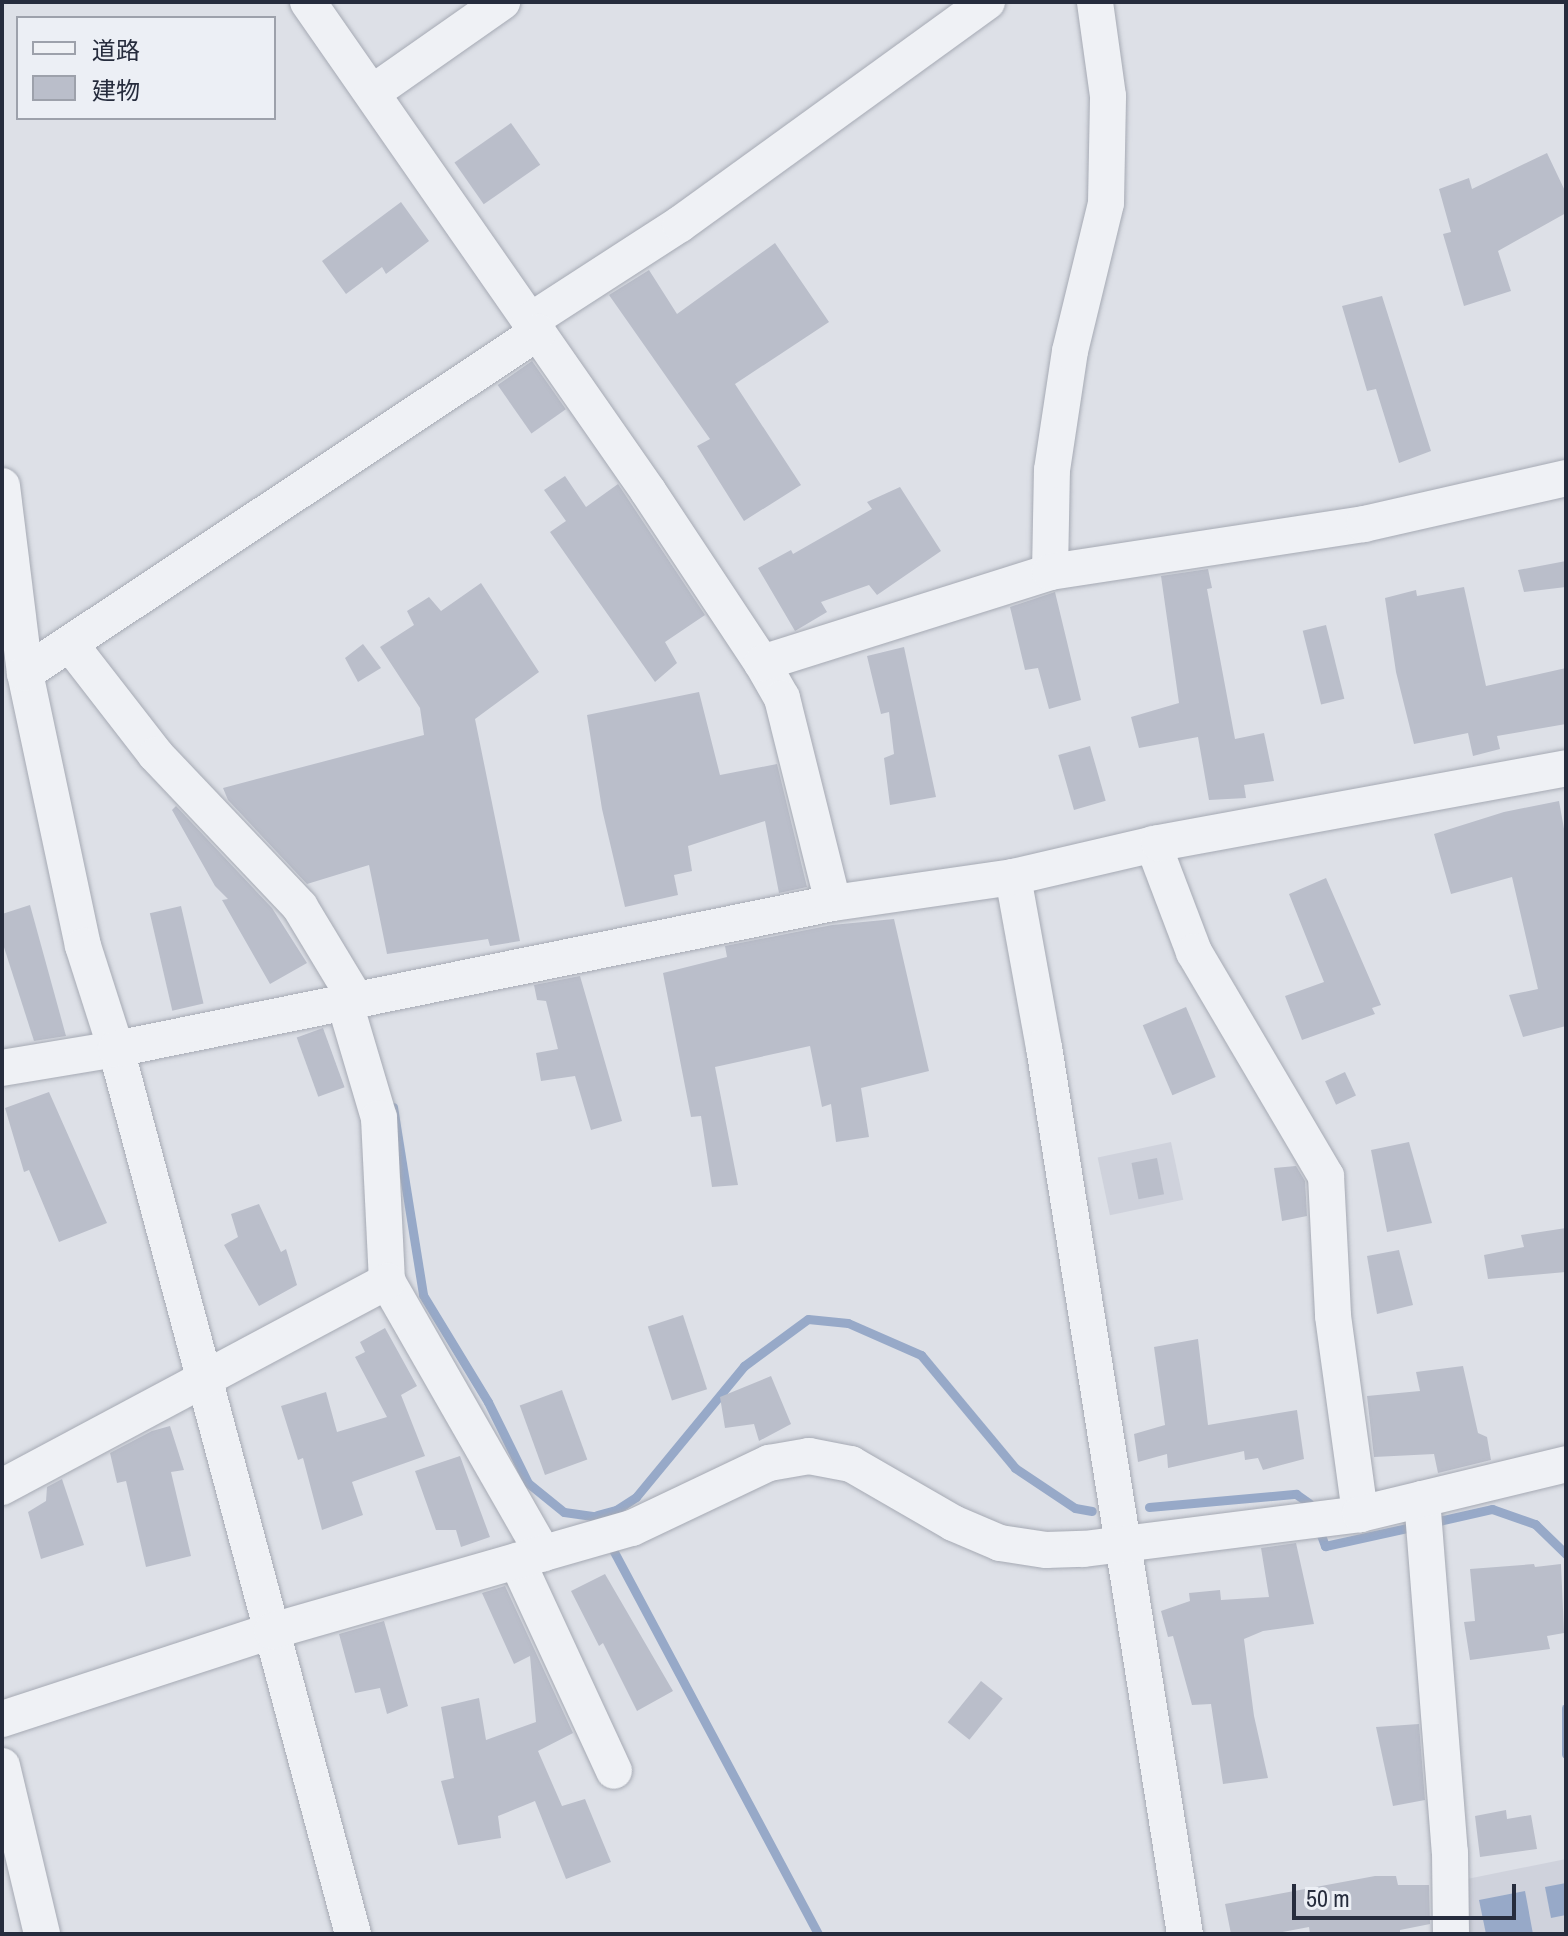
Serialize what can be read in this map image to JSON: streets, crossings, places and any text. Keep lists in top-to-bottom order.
{
  "legend": ["道路", "建物"],
  "scale_bar": "50 m"
}
